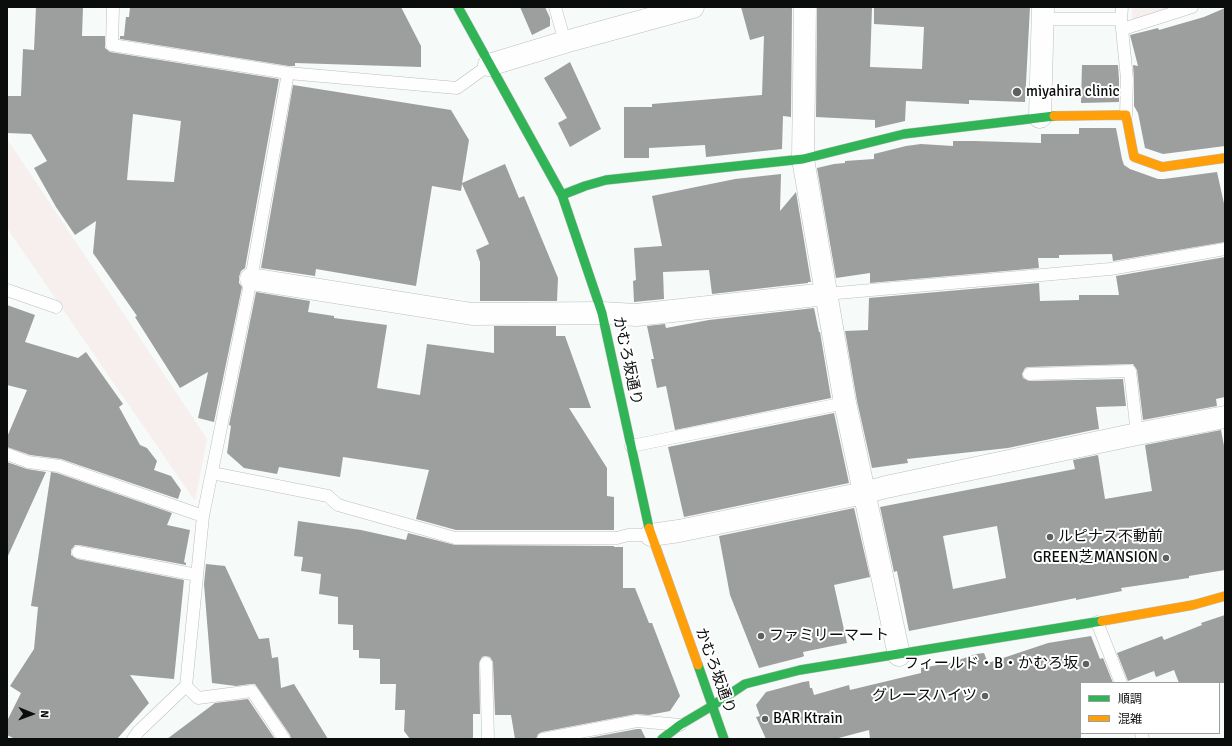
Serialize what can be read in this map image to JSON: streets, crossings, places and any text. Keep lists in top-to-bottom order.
{
  "streets": {
    "street": ["かむろ坂通り"]
  },
  "places": [
    "miyahira clinic",
    "ルピナス不動前",
    "GREEN芝MANSION",
    "ファミリーマート",
    "フィールド・B・かむろ坂",
    "グレースハイツ",
    "BAR Ktrain"
  ],
  "legend": ["順調", "混雑"],
  "north": "right"
}
